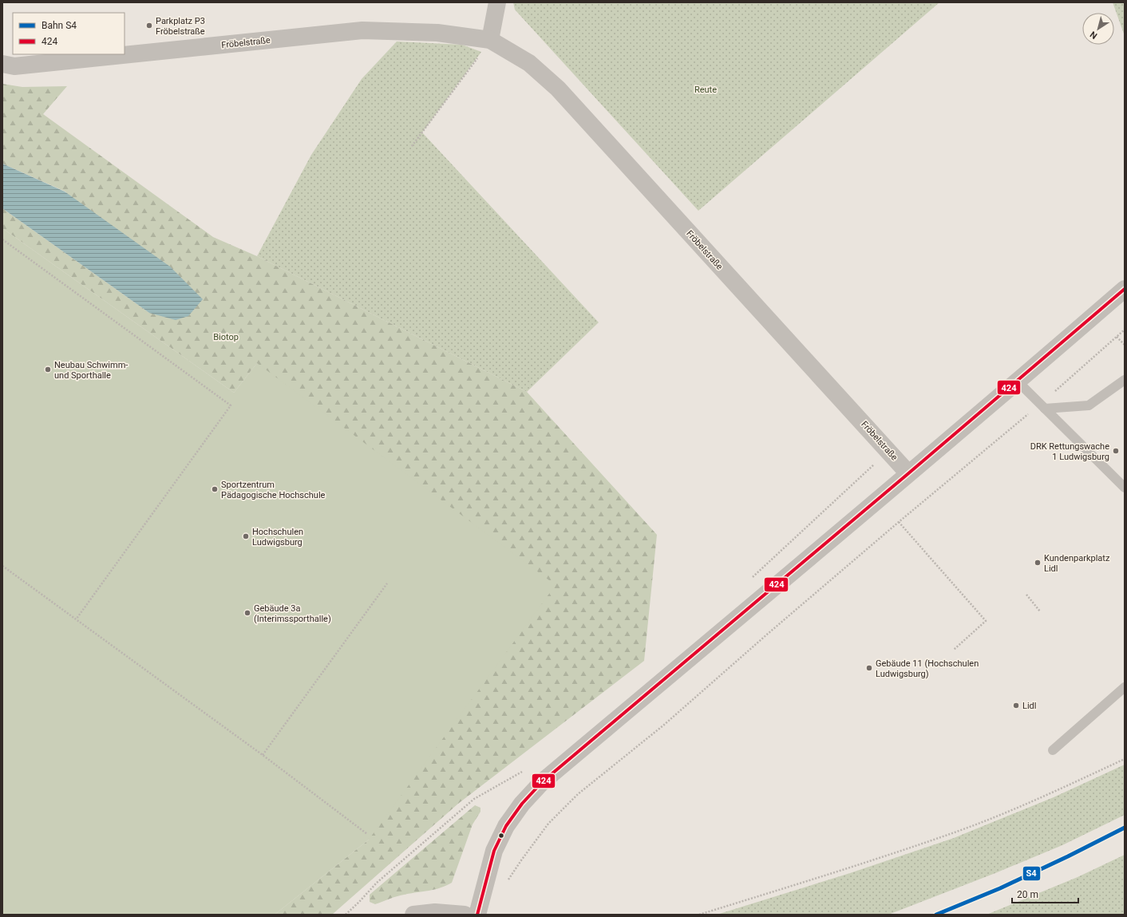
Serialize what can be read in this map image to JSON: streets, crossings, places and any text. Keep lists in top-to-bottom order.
{
  "streets": {
    "street": ["Fröbelstraße"]
  },
  "parks": ["Reute", "Biotop"],
  "places": [
    "Parkplatz P3 Fröbelstraße",
    "Neubau Schwimm- und Sporthalle",
    "DRK Rettungswache 1 Ludwigsburg",
    "Sportzentrum Pädagogische Hochschule",
    "Hochschulen Ludwigsburg",
    "Kundenparkplatz Lidl",
    "Gebäude 3a (Interimssporthalle)",
    "Gebäude 11 (Hochschulen Ludwigsburg)",
    "Lidl"
  ],
  "lines": ["transit line 424", "rail line S4"],
  "legend": ["Bahn S4", "424"],
  "scale_bar": "20 m",
  "north": "bottom left"
}
